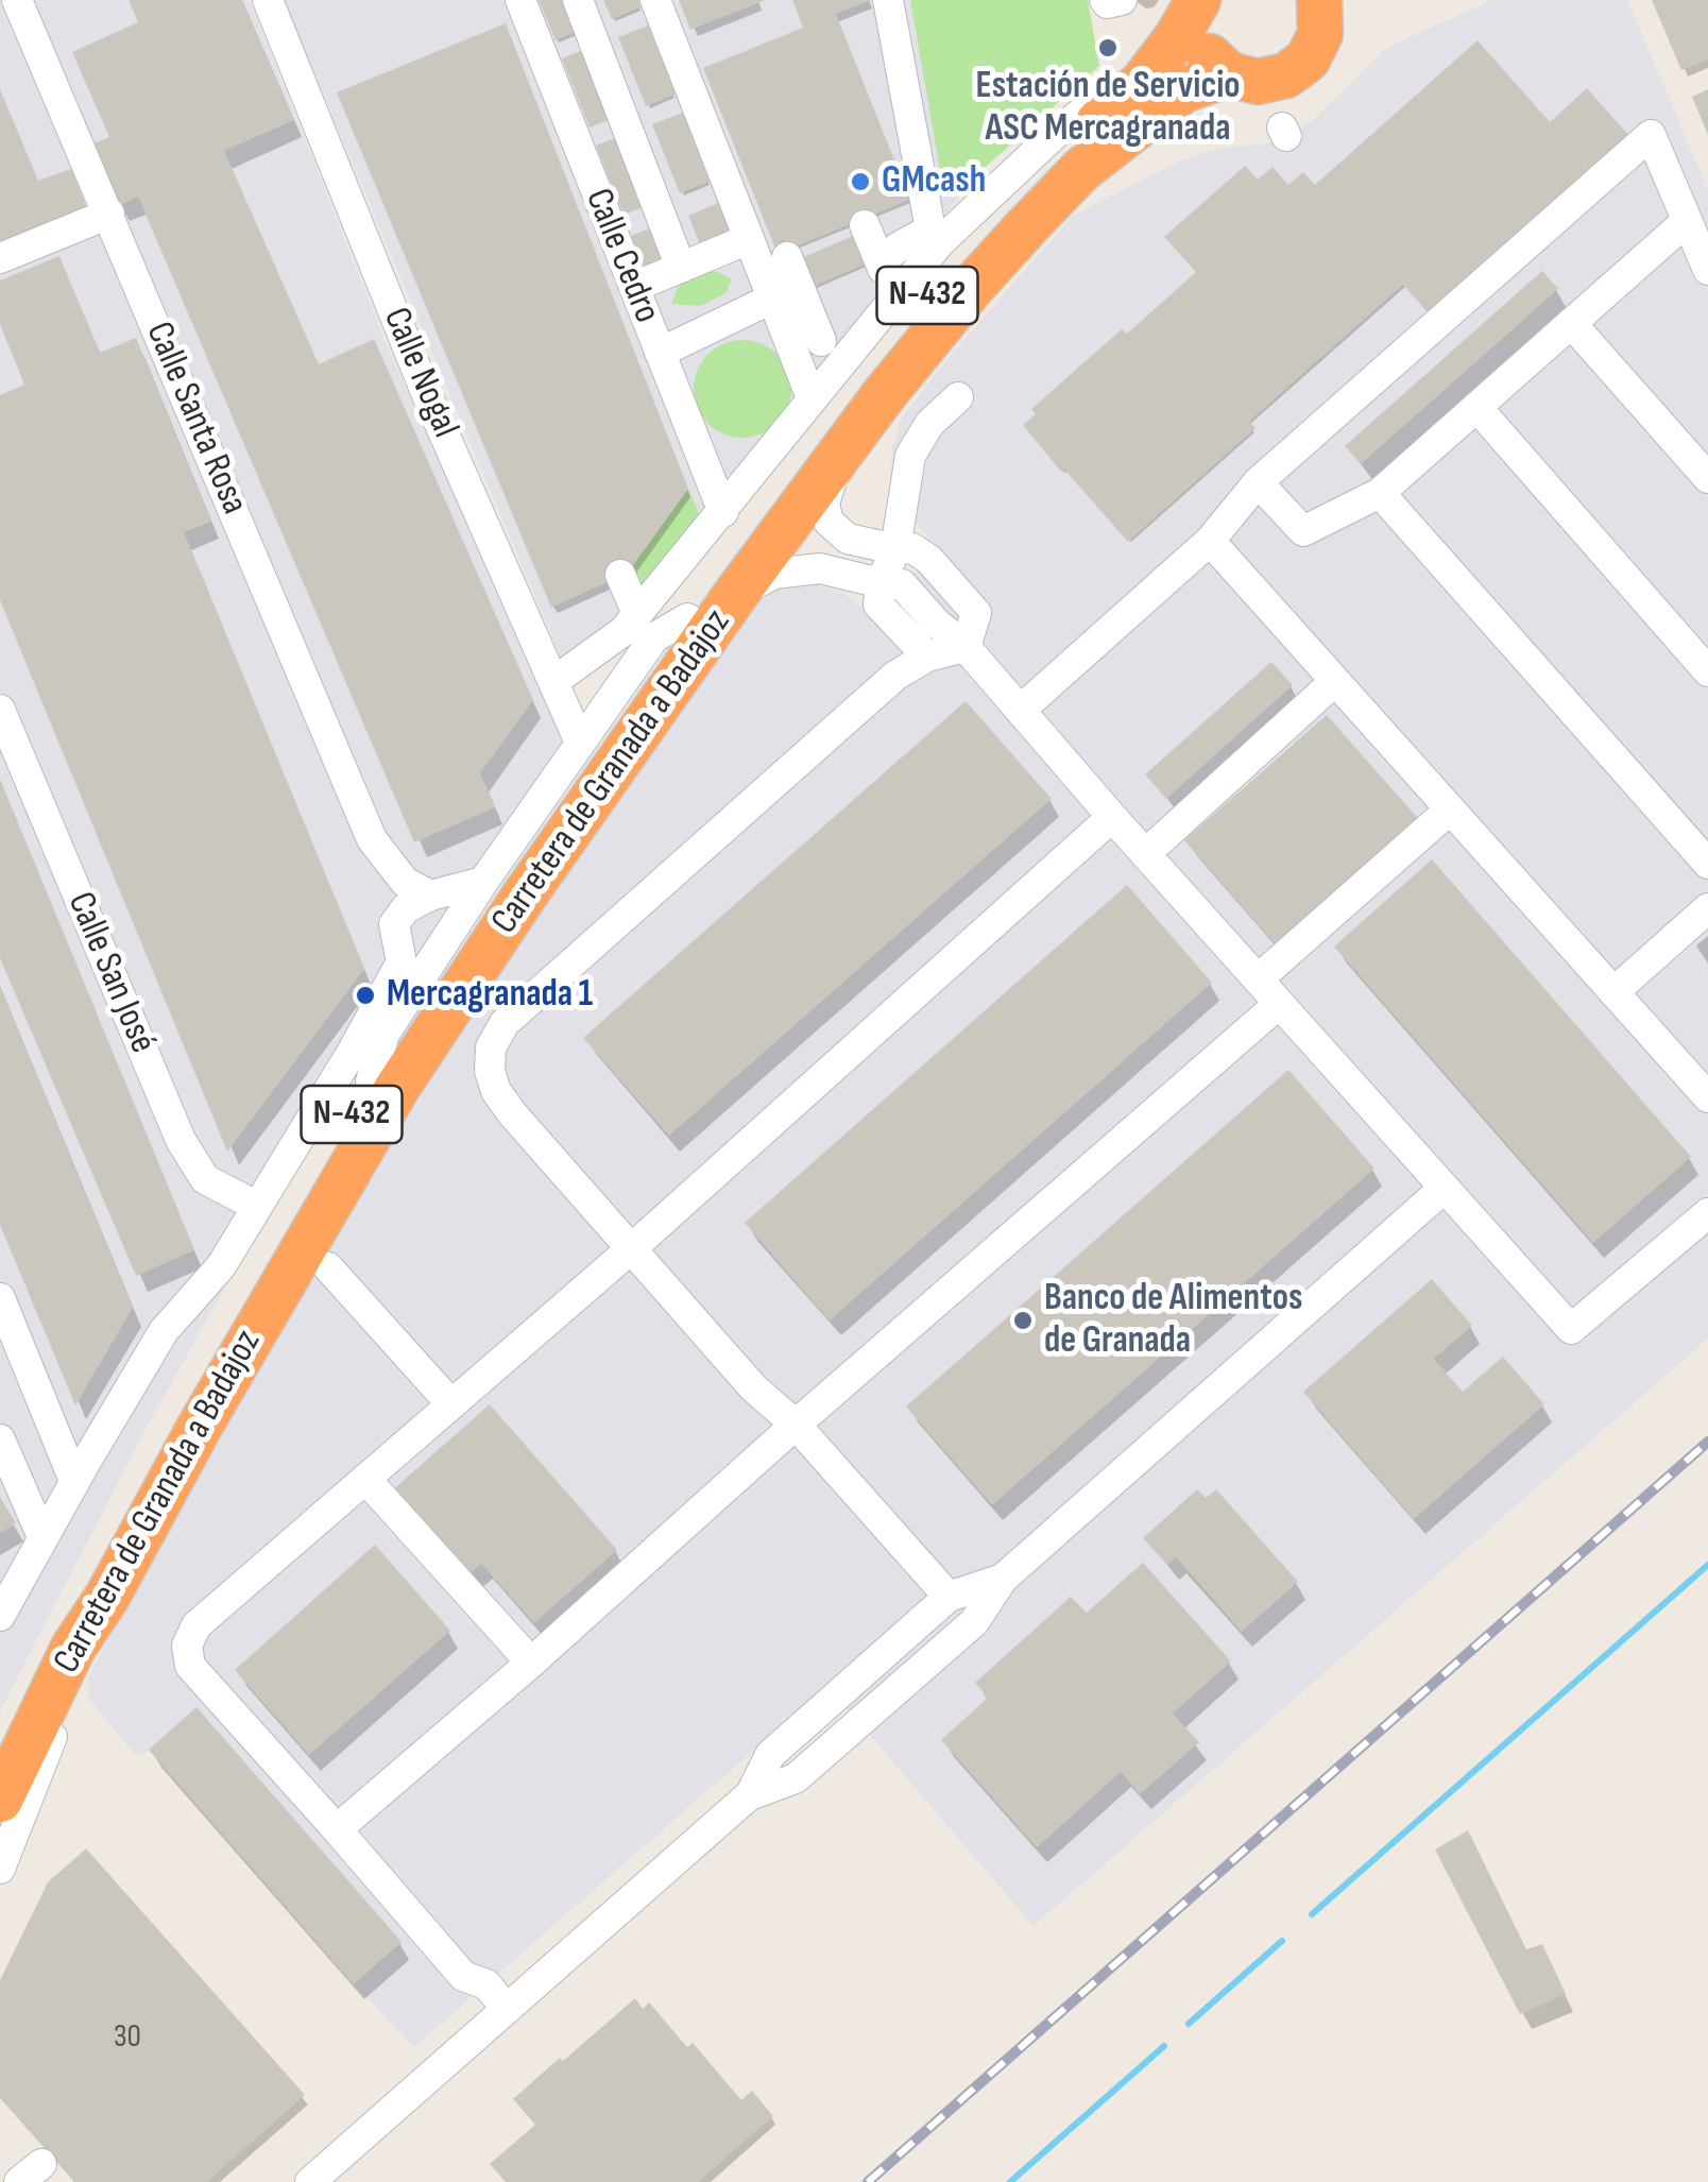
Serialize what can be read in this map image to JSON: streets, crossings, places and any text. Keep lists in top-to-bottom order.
{
  "streets": {
    "highway": ["N-432", "Carretera de Granada a Badajoz"],
    "street": [
      "Calle Cedro",
      "Calle Nogal",
      "Calle Santa Rosa",
      "Calle San José"
    ]
  },
  "crossings": [
    ["N-432", "Carretera de Granada a Badajoz"]
  ],
  "places": [
    "Estación de Servicio ASC Mercagranada",
    "GMcash",
    "Mercagranada 1",
    "Banco de Alimentos de Granada"
  ],
  "house_numbers": ["30"]
}
